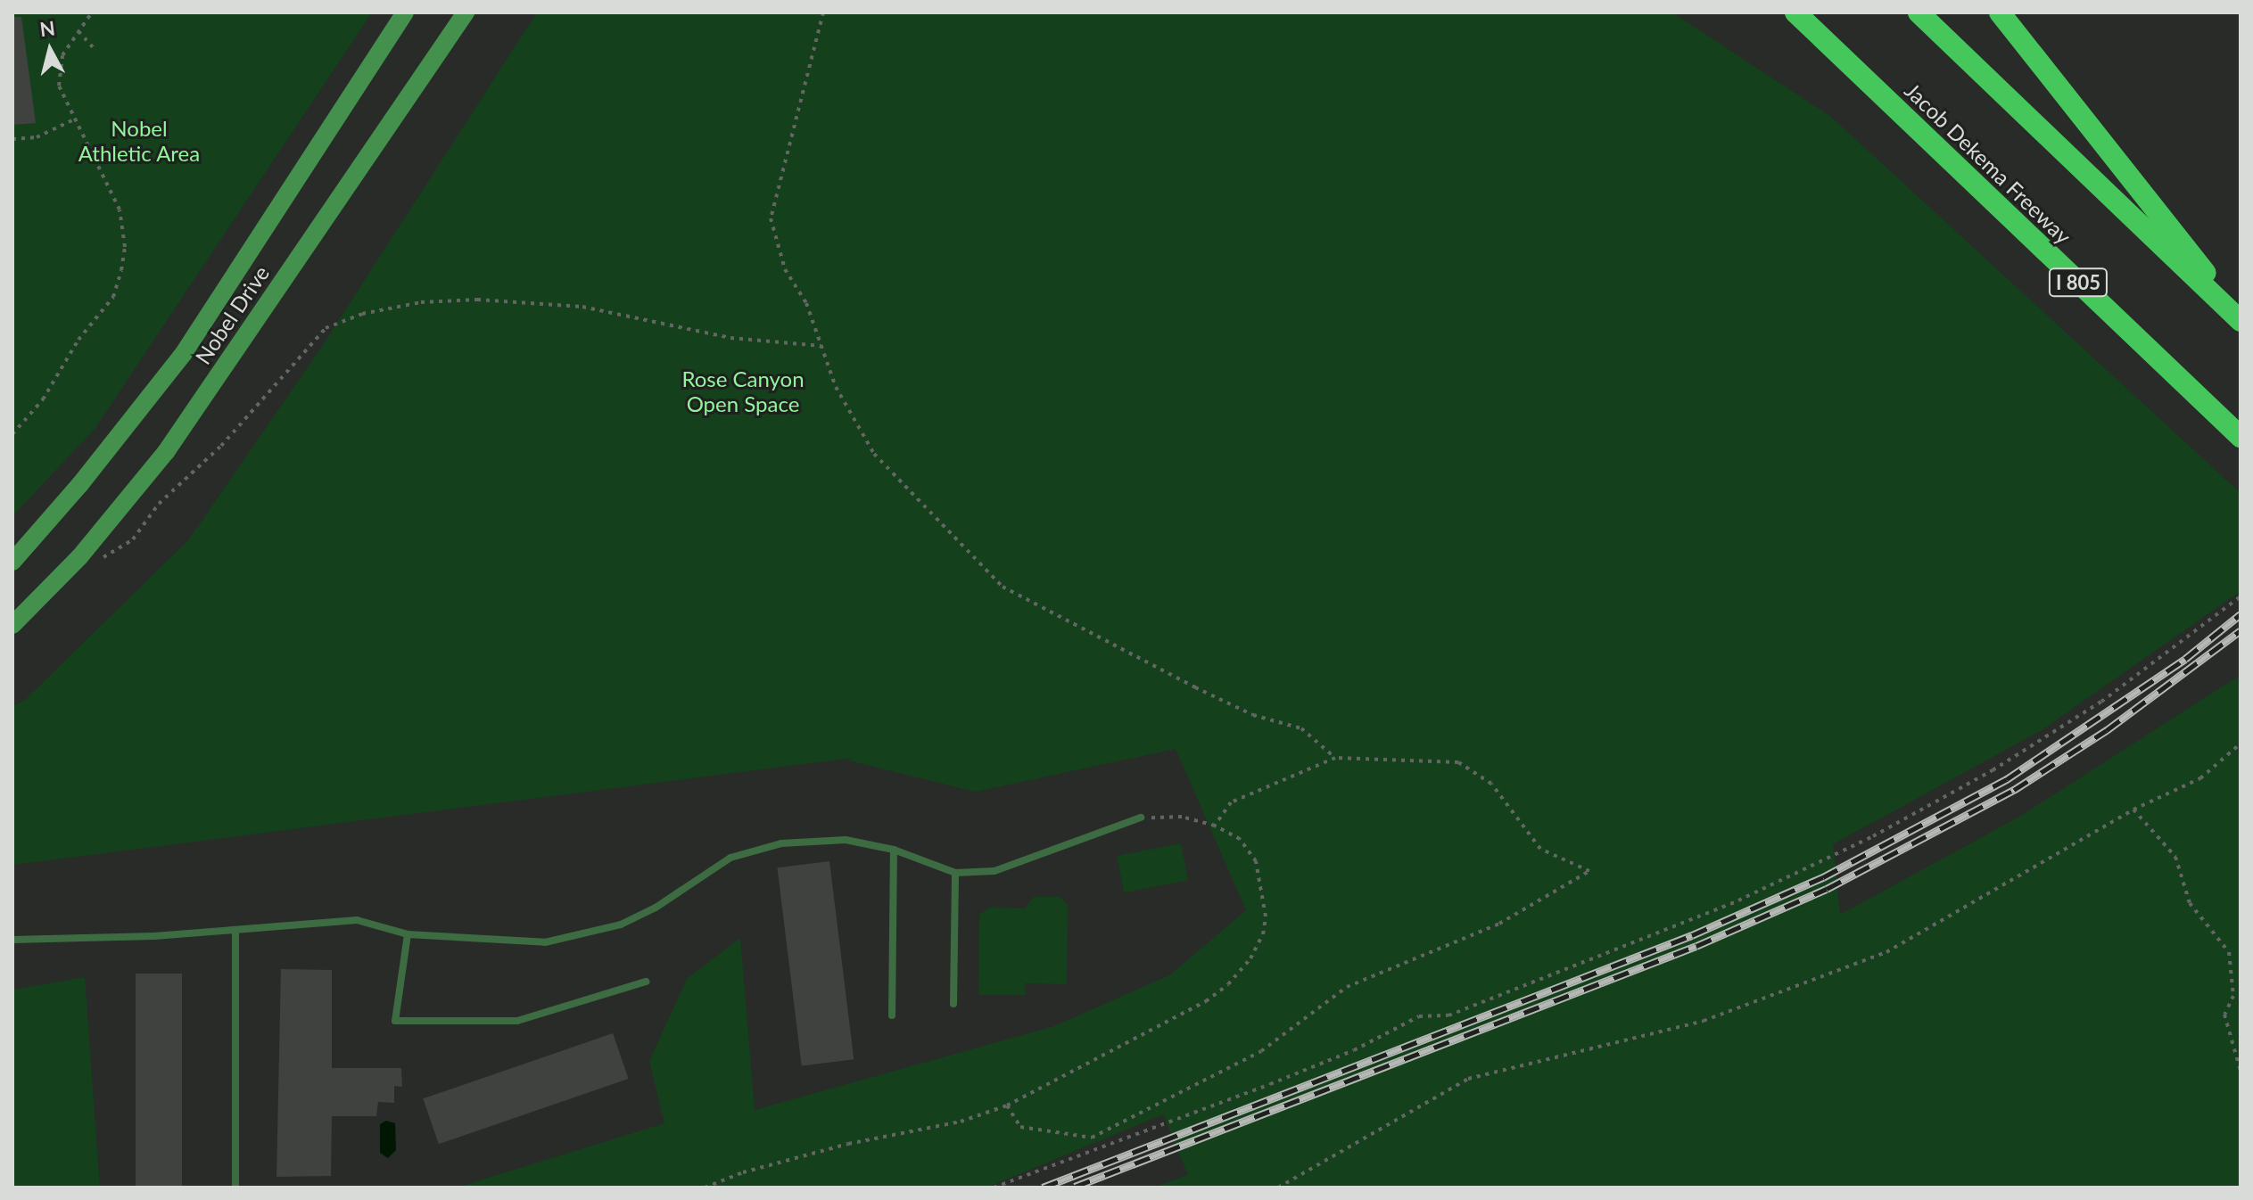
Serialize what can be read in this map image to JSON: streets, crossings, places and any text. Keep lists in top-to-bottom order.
{
  "streets": {
    "highway": ["Jacob Dekema Freeway", "I 805"],
    "main road": ["Nobel Drive"]
  },
  "parks": ["Nobel Athletic Area", "Rose Canyon Open Space"],
  "north": "top"
}
